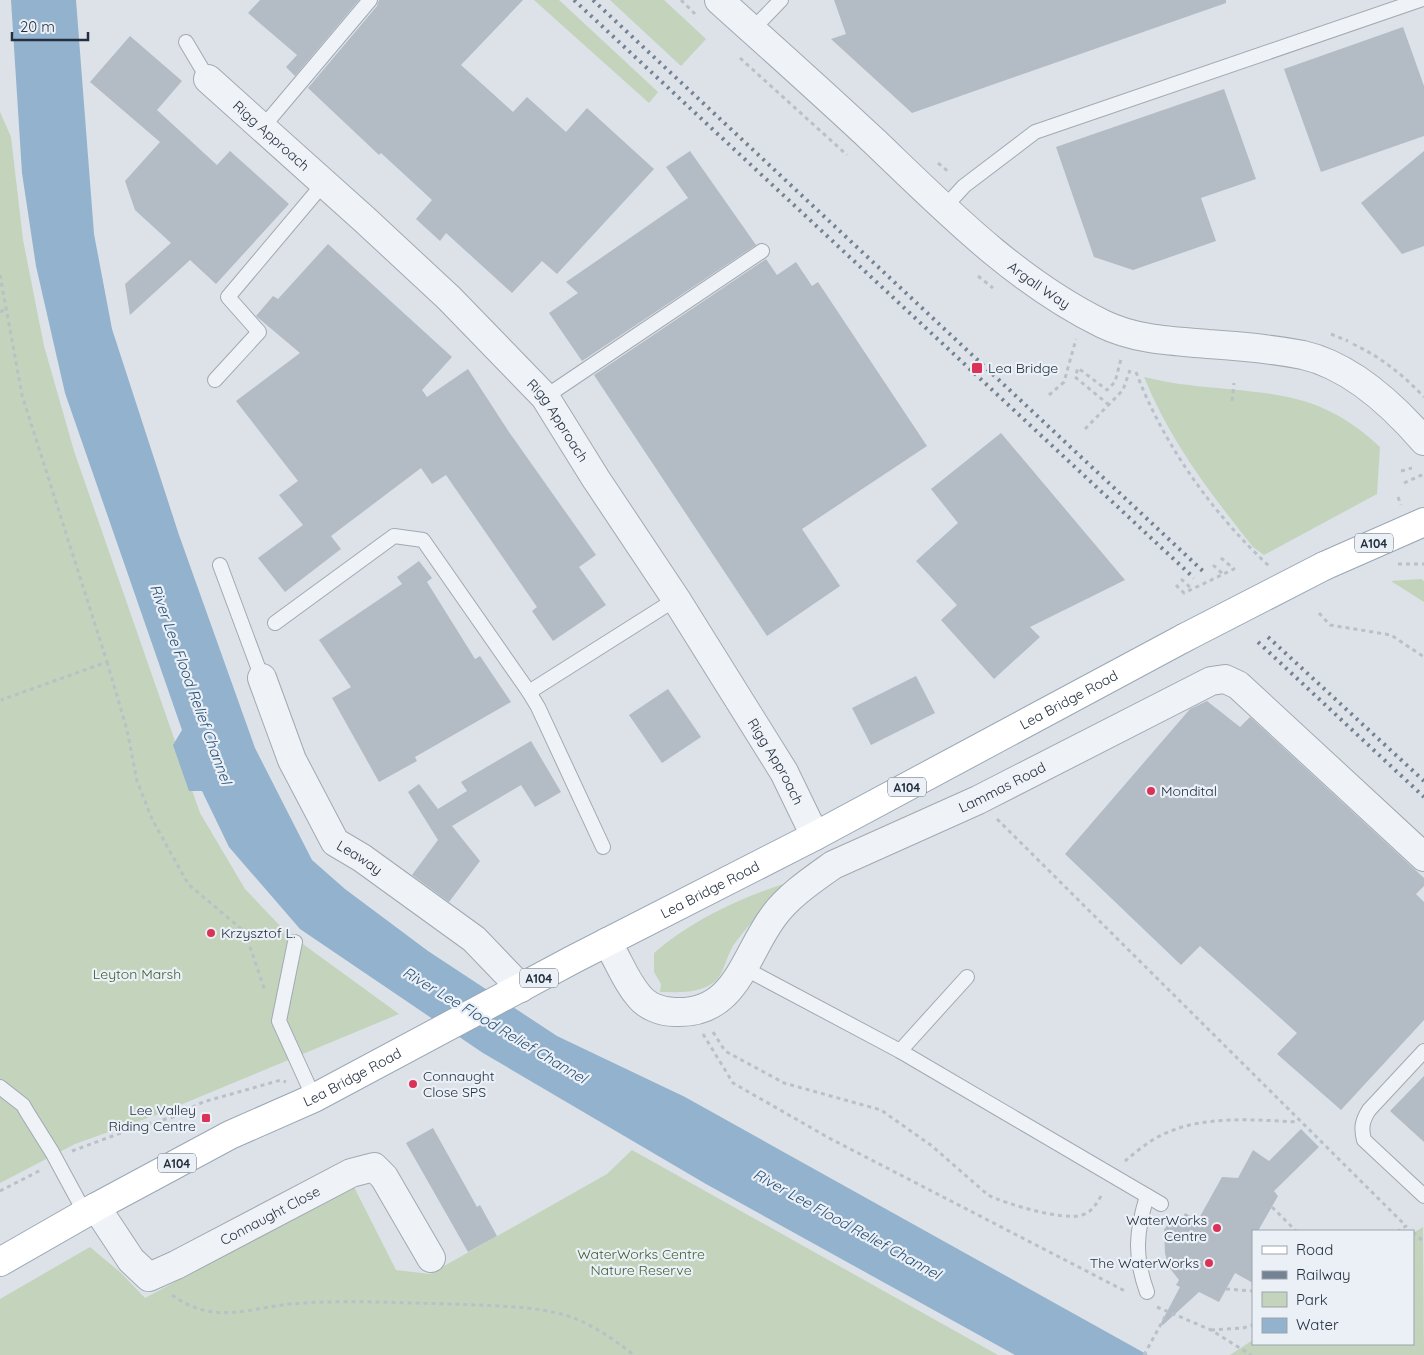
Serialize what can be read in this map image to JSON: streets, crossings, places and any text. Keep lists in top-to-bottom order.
{
  "streets": {
    "main road": ["A104", "Lea Bridge Road"],
    "street": [
      "Rigg Approach",
      "Argall Way",
      "Lammas Road",
      "Leaway",
      "Connaught Close"
    ]
  },
  "crossings": [
    ["Rigg Approach", "Lea Bridge Road"],
    ["Lea Bridge Road", "Lammas Road"],
    ["Lea Bridge Road", "Leaway"]
  ],
  "water": ["River Lee Flood Relief Channel"],
  "parks": ["Leyton Marsh", "WaterWorks Centre Nature Reserve"],
  "places": {
    "transit": ["Lea Bridge", "Lee Valley Riding Centre"],
    "other": [
      "Mondital",
      "Krzysztof L.",
      "Connaught Close SPS",
      "WaterWorks Centre",
      "The WaterWorks"
    ]
  },
  "legend": [
    "Road",
    "Railway",
    "Park",
    "Water"
  ],
  "scale_bar": "20 m"
}
